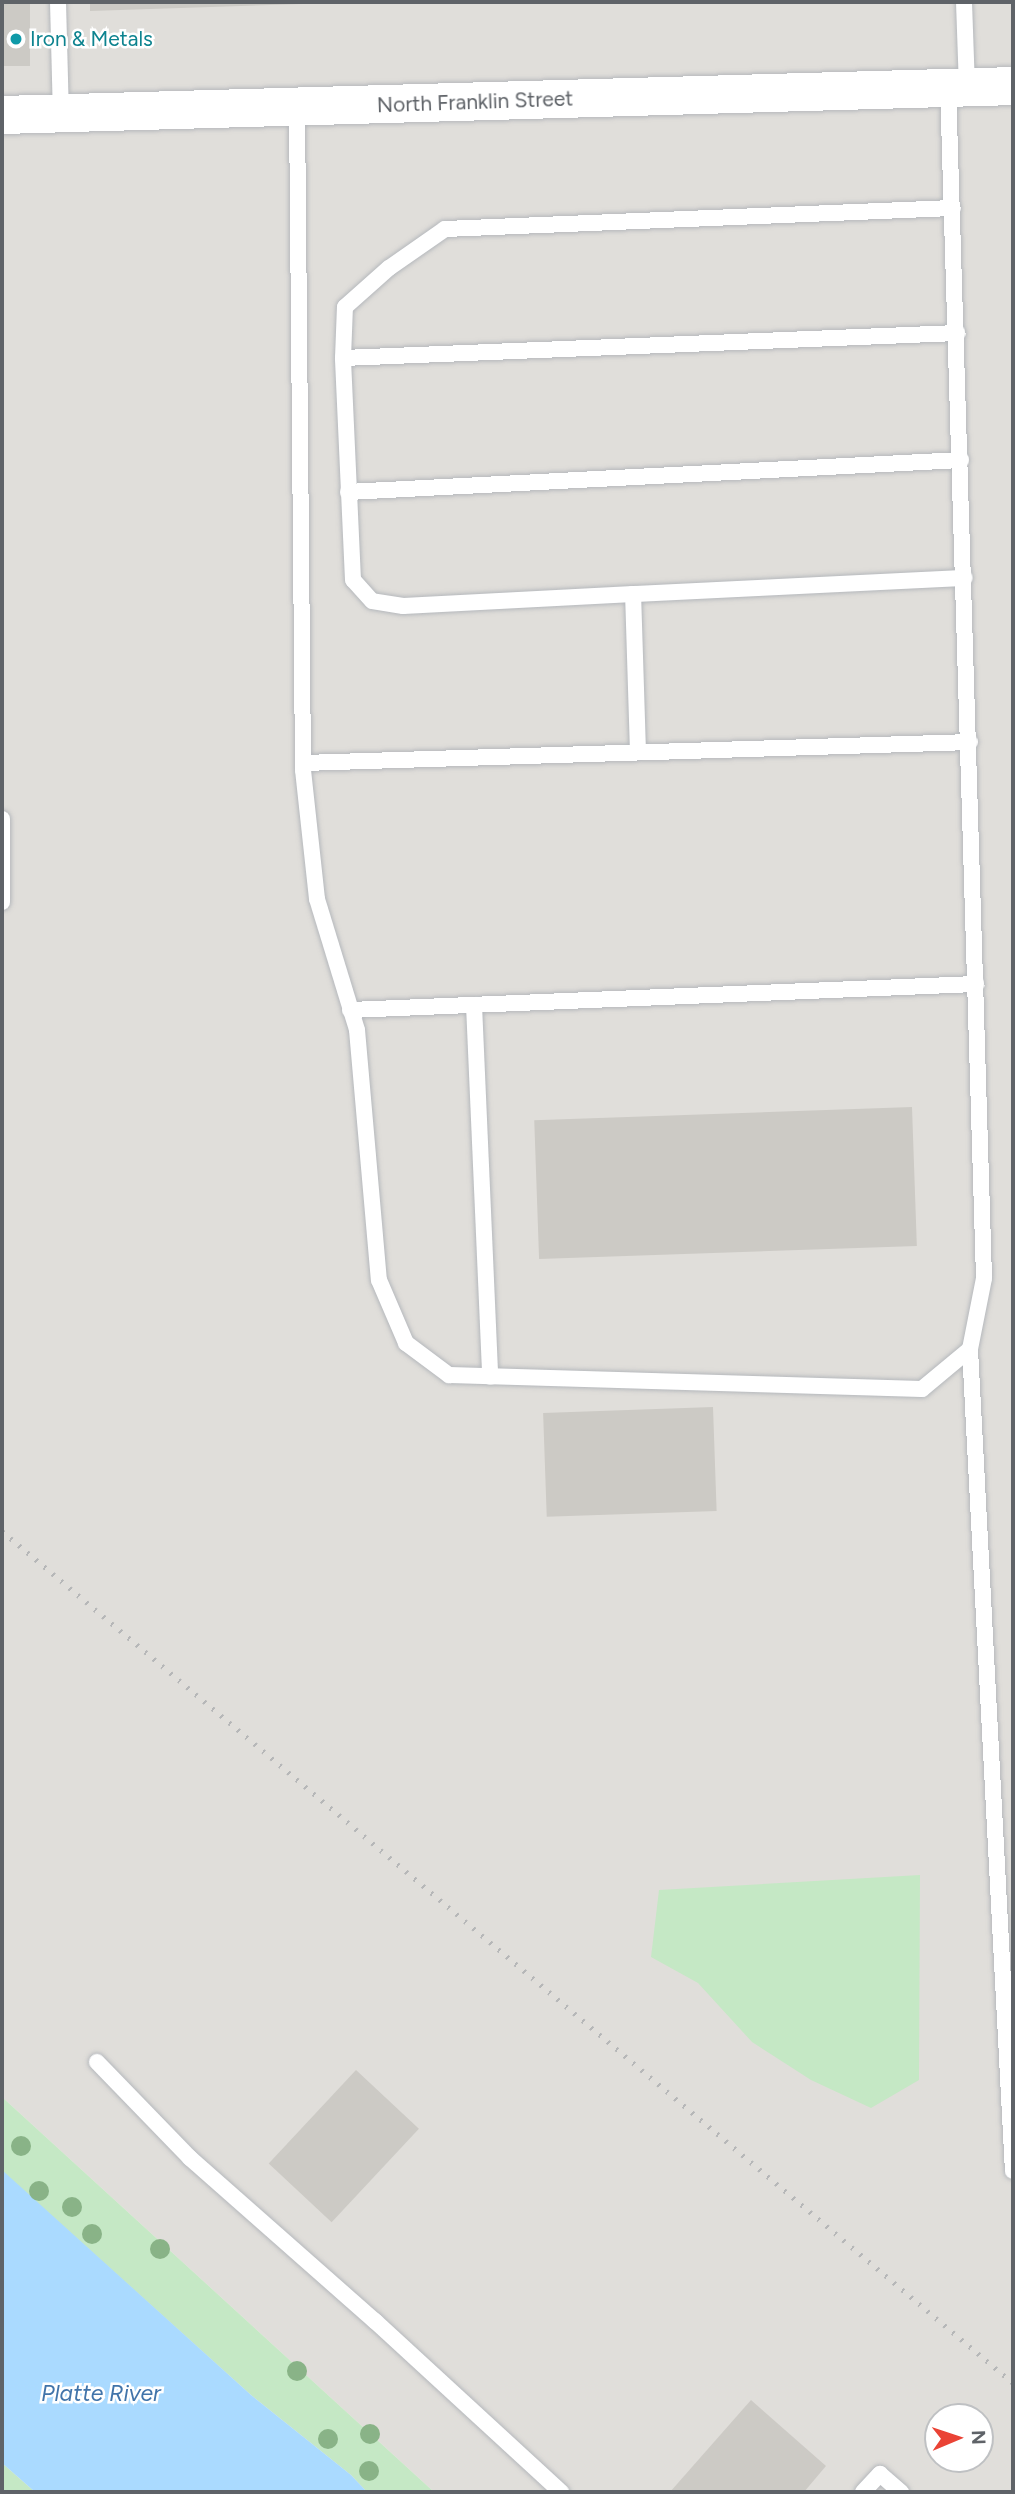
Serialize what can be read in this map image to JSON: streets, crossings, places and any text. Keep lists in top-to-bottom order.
{
  "streets": {
    "street": ["North Franklin Street"]
  },
  "water": ["Platte River"],
  "places": ["Iron & Metals"],
  "north": "right"
}
